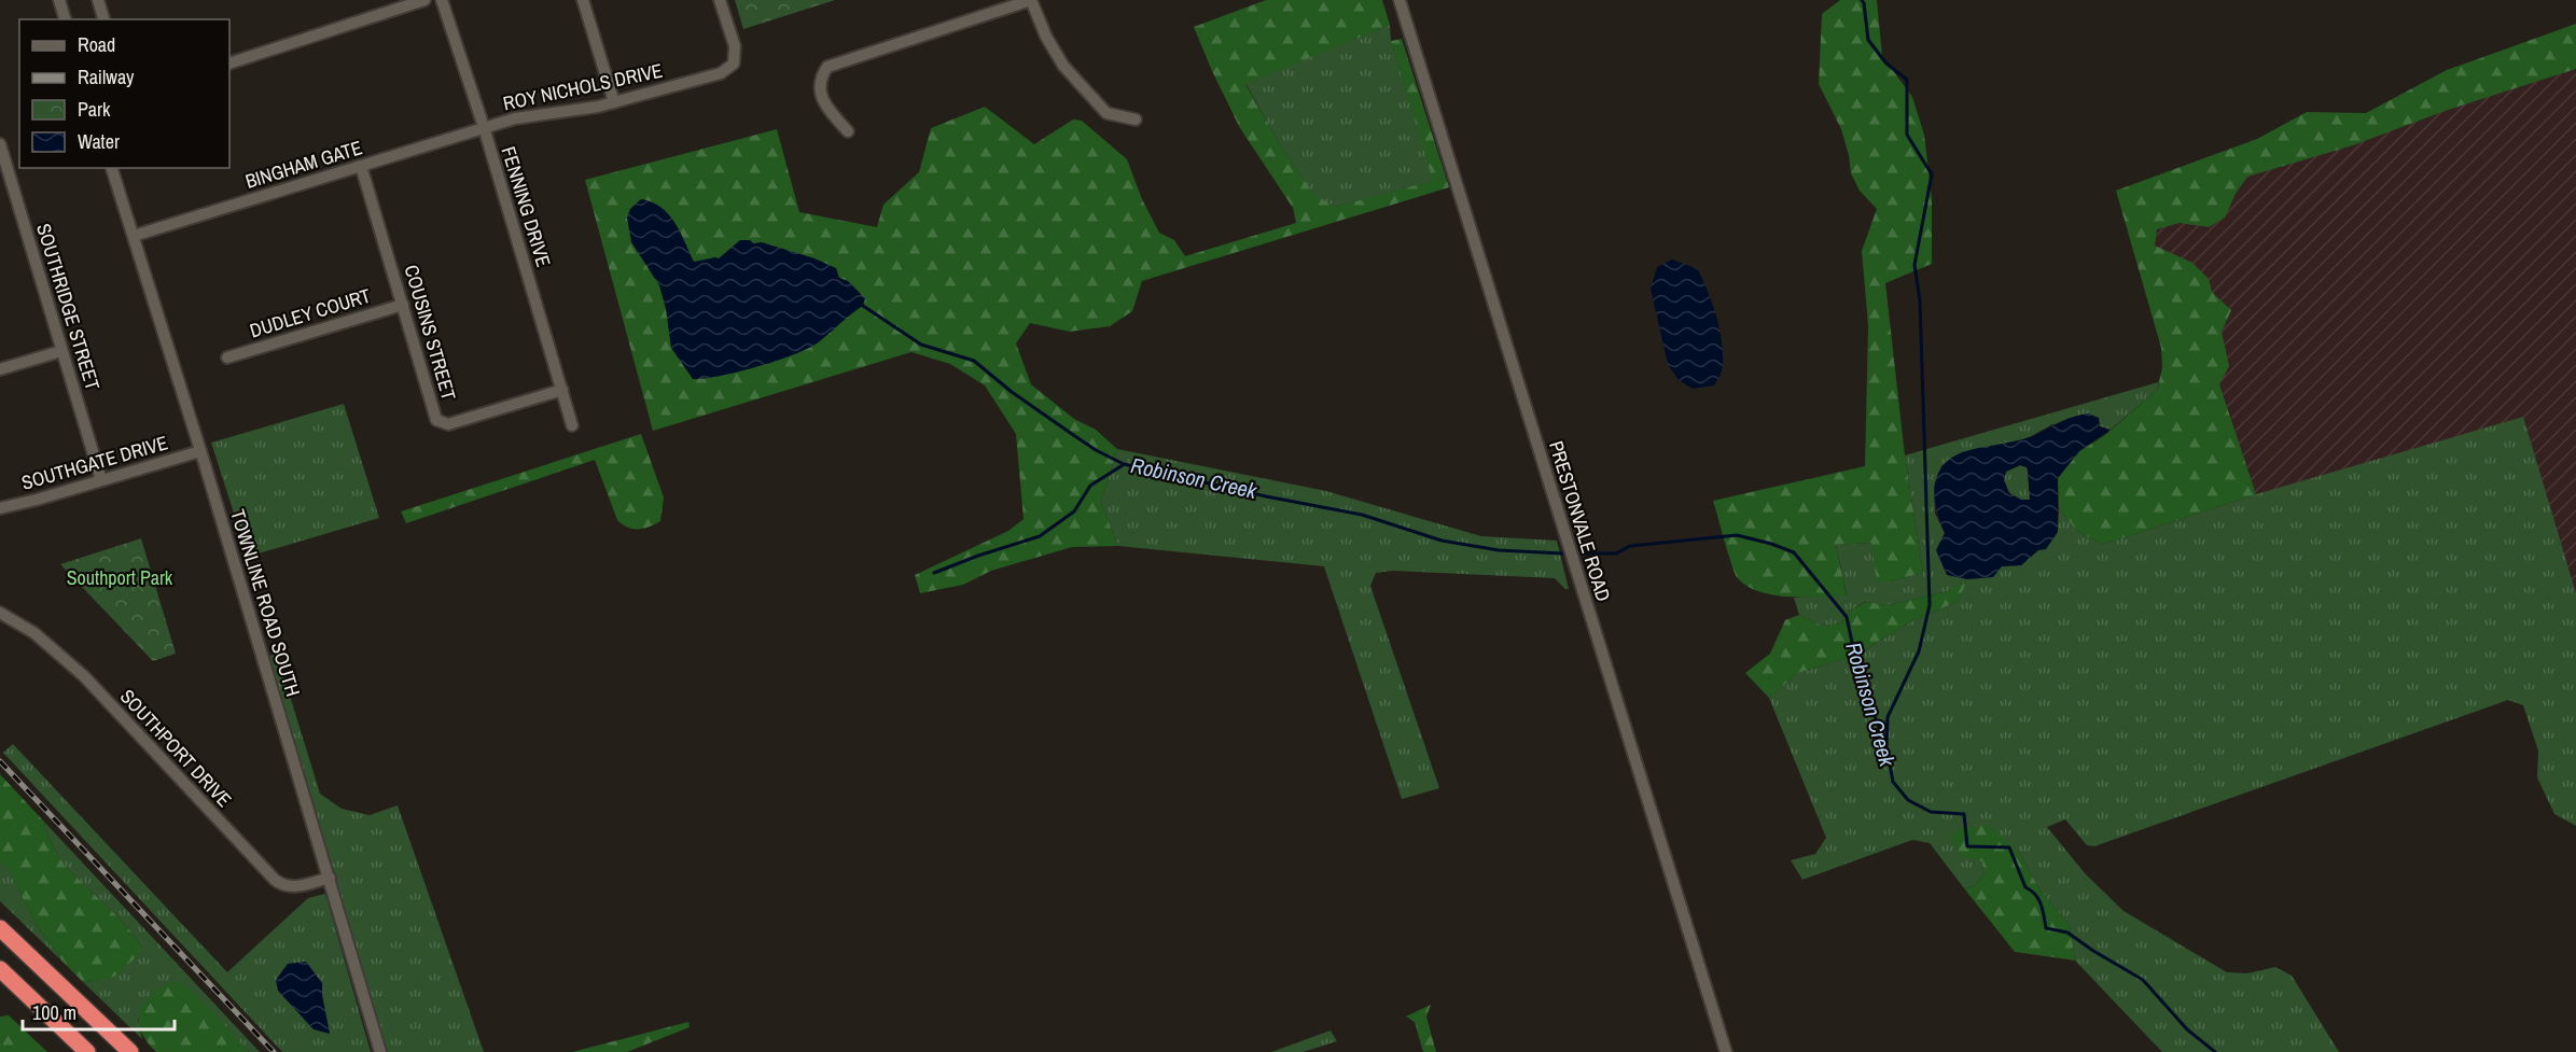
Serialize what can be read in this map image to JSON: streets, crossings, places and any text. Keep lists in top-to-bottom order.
{
  "streets": {
    "street": [
      "ROY NICHOLS DRIVE",
      "BINGHAM GATE",
      "FENNING DRIVE",
      "SOUTHRIDGE STREET",
      "DUDLEY COURT",
      "COUSINS STREET",
      "SOUTHGATE DRIVE",
      "PRESTONVALE ROAD",
      "TOWNLINE ROAD SOUTH",
      "SOUTHPORT DRIVE"
    ]
  },
  "crossings": [
    ["ROY NICHOLS DRIVE", "BINGHAM GATE"],
    ["ROY NICHOLS DRIVE", "FENNING DRIVE"],
    ["BINGHAM GATE", "FENNING DRIVE"],
    ["BINGHAM GATE", "COUSINS STREET"],
    ["BINGHAM GATE", "TOWNLINE ROAD SOUTH"],
    ["FENNING DRIVE", "COUSINS STREET"],
    ["SOUTHRIDGE STREET", "SOUTHGATE DRIVE"],
    ["DUDLEY COURT", "COUSINS STREET"],
    ["SOUTHGATE DRIVE", "TOWNLINE ROAD SOUTH"],
    ["TOWNLINE ROAD SOUTH", "SOUTHPORT DRIVE"]
  ],
  "water": ["Robinson Creek"],
  "parks": ["Southport Park"],
  "legend": [
    "Road",
    "Railway",
    "Park",
    "Water"
  ],
  "scale_bar": "100 m"
}
